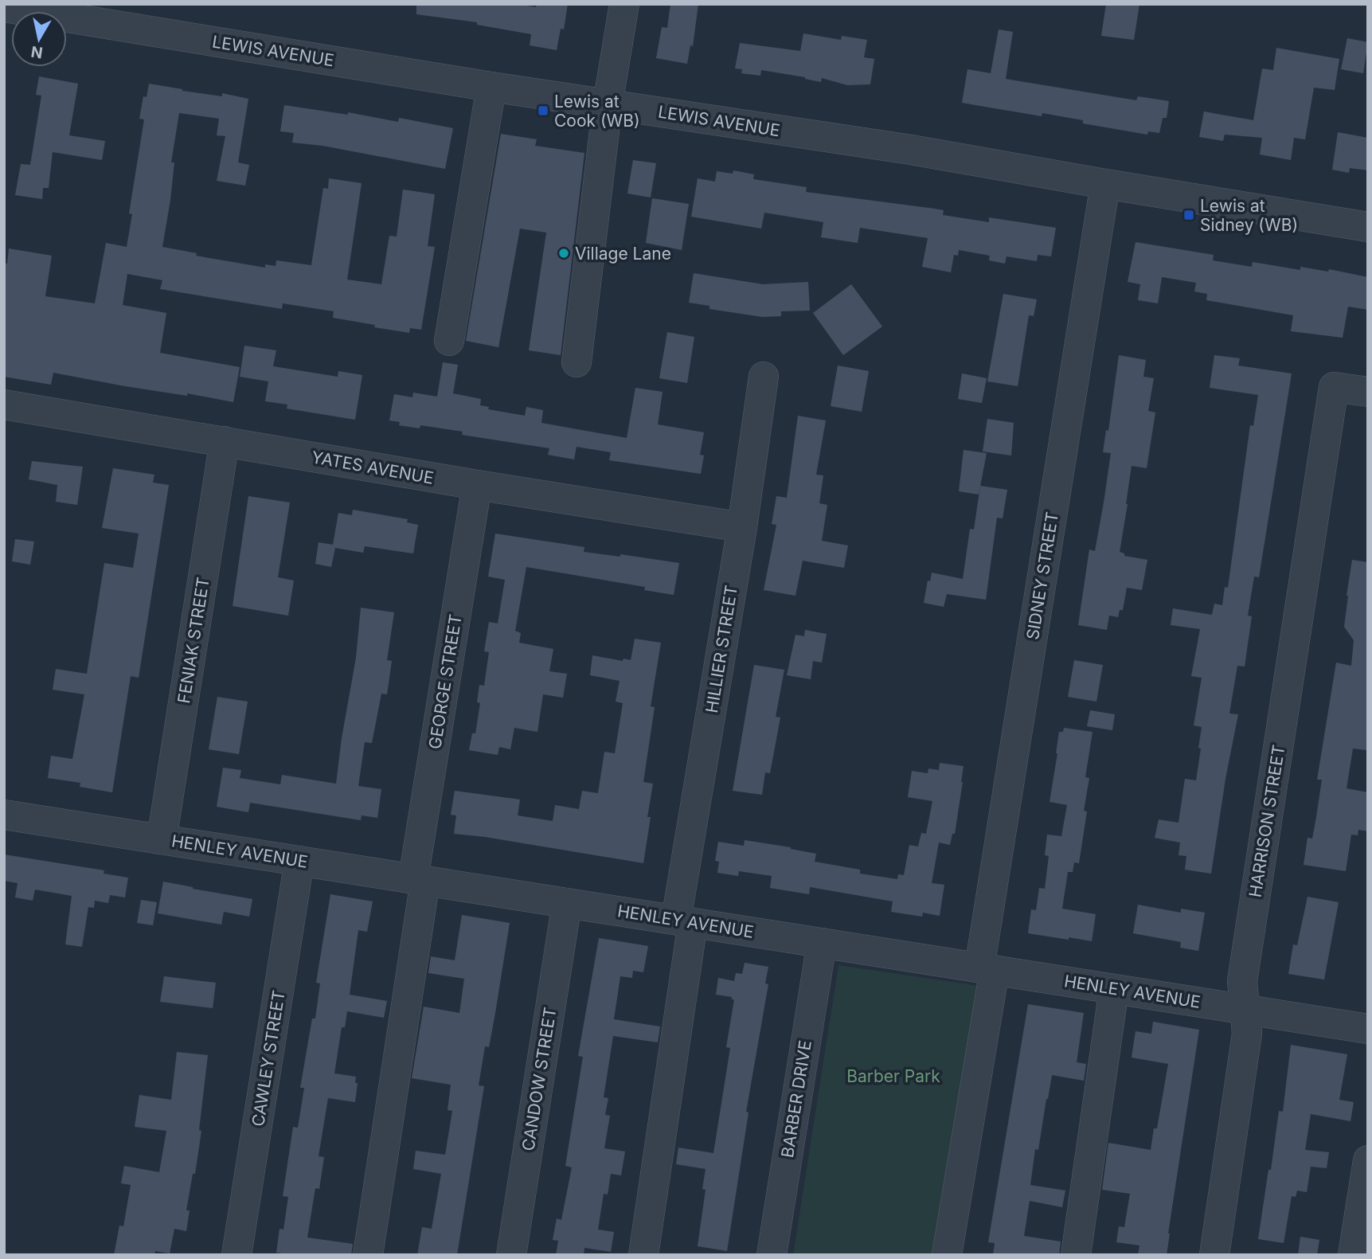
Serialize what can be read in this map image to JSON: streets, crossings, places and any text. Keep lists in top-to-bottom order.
{
  "streets": {
    "street": [
      "LEWIS AVENUE",
      "YATES AVENUE",
      "SIDNEY STREET",
      "FENIAK STREET",
      "HILLIER STREET",
      "GEORGE STREET",
      "HARRISON STREET",
      "HENLEY AVENUE",
      "CAWLEY STREET",
      "CANDOW STREET",
      "BARBER DRIVE"
    ]
  },
  "crossings": [
    ["LEWIS AVENUE", "SIDNEY STREET"],
    ["YATES AVENUE", "FENIAK STREET"],
    ["YATES AVENUE", "HILLIER STREET"],
    ["YATES AVENUE", "GEORGE STREET"],
    ["SIDNEY STREET", "HENLEY AVENUE"],
    ["FENIAK STREET", "HENLEY AVENUE"],
    ["HILLIER STREET", "HENLEY AVENUE"],
    ["GEORGE STREET", "HENLEY AVENUE"],
    ["HARRISON STREET", "HENLEY AVENUE"],
    ["HENLEY AVENUE", "CAWLEY STREET"],
    ["HENLEY AVENUE", "CANDOW STREET"],
    ["HENLEY AVENUE", "BARBER DRIVE"]
  ],
  "parks": ["Barber Park"],
  "places": {
    "transit": ["Lewis at Cook (WB)", "Lewis at Sidney (WB)"],
    "other": ["Village Lane"]
  },
  "north": "bottom"
}
